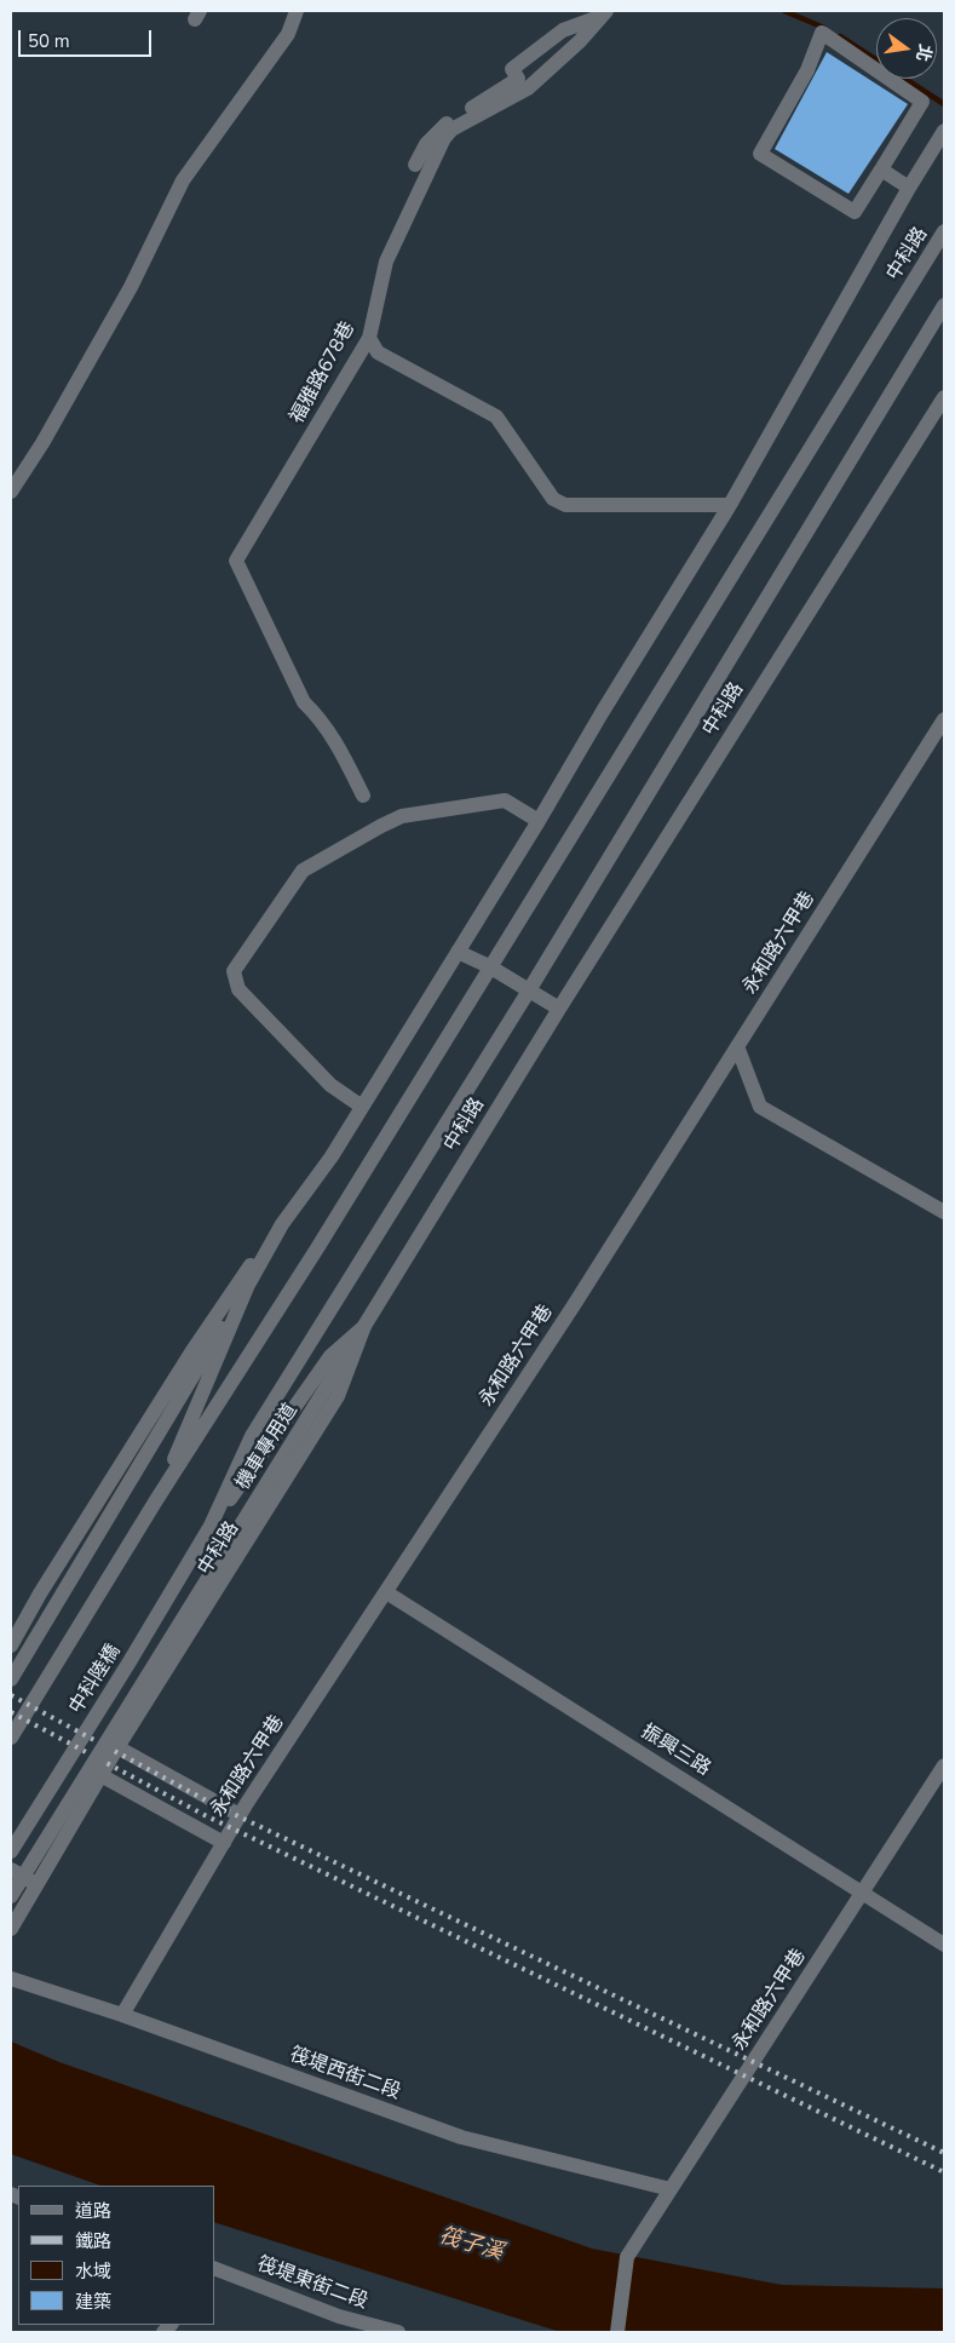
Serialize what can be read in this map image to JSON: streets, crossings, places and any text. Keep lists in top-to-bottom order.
{
  "streets": {
    "street": [
      "中科路",
      "福雅路678巷",
      "永和路六甲巷",
      "機車專用道",
      "中科陸橋",
      "振興三路",
      "筏堤西街二段",
      "筏堤東街二段"
    ]
  },
  "crossings": [
    ["中科路", "機車專用道"],
    ["中科路", "中科陸橋"],
    ["永和路六甲巷", "振興三路"],
    ["永和路六甲巷", "筏堤西街二段"]
  ],
  "water": ["筏子溪"],
  "legend": [
    "道路",
    "鐵路",
    "水域",
    "建築"
  ],
  "scale_bar": "50 m",
  "north": "right"
}
